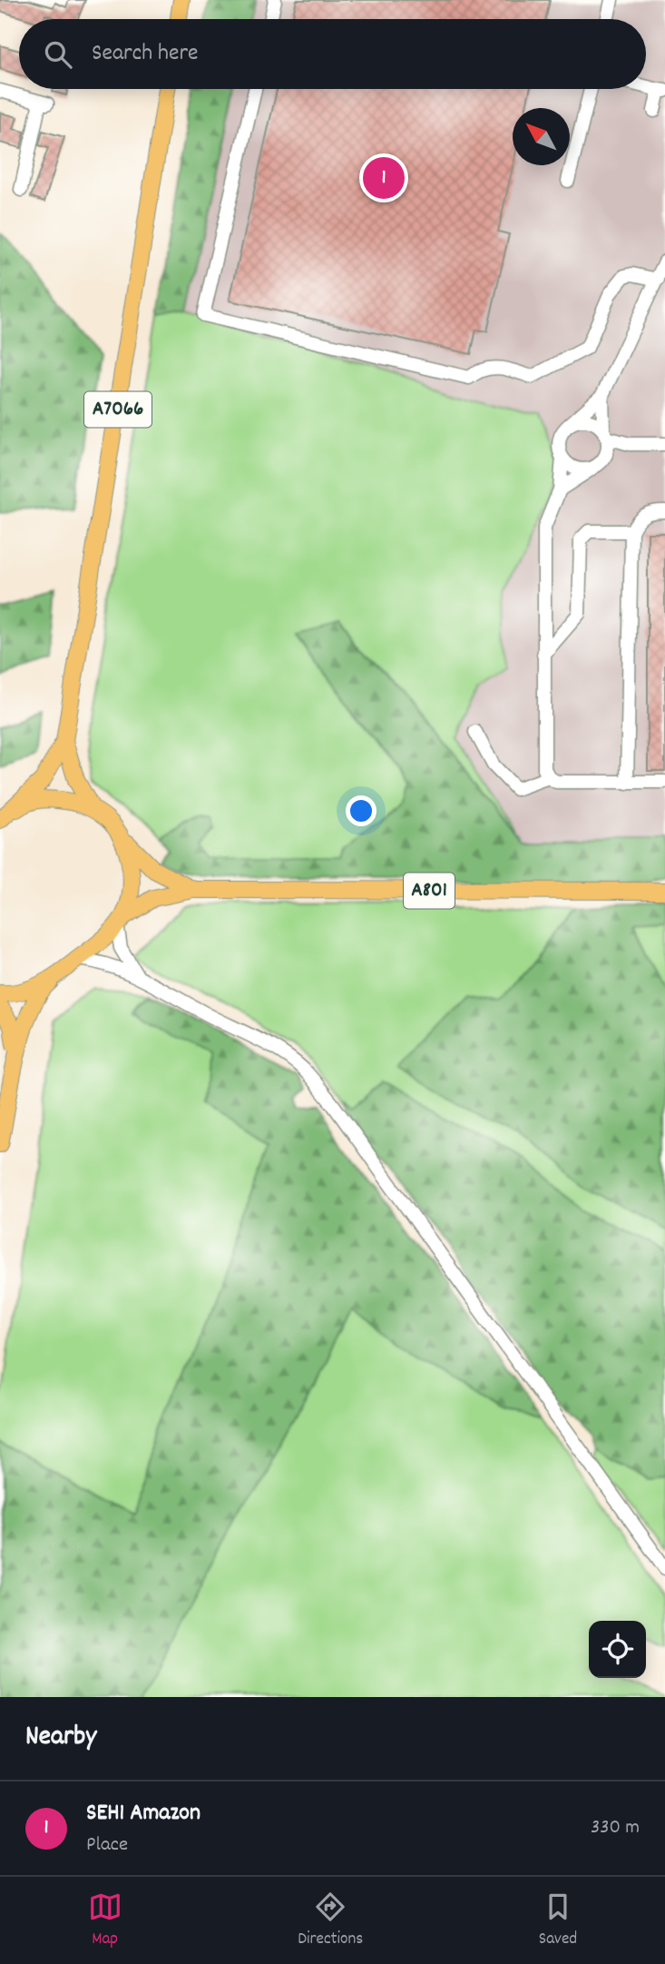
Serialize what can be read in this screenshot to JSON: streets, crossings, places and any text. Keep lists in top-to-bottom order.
{
  "streets": {
    "main road": ["A7066", "A801"]
  },
  "crossings": [
    ["A7066", "A801"]
  ],
  "north": "top left",
  "page": {
    "search": "Search here",
    "pins": "1",
    "heading": "Nearby",
    "list": [
      {
        "mark": "1",
        "name": "SEH1 Amazon",
        "note": "Place",
        "value": "330 m"
      }
    ],
    "nav": ["Map", "Directions", "Saved"]
  }
}
